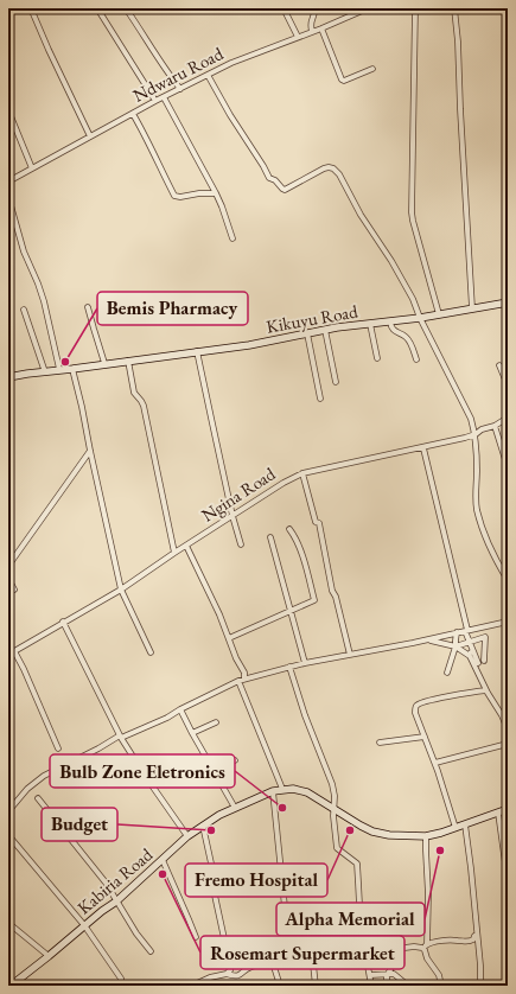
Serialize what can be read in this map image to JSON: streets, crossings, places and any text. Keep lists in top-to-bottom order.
{
  "streets": {
    "main road": ["Kikuyu Road", "Kabiria Road"],
    "street": ["Ndwaru Road", "Ngina Road"]
  },
  "places": [
    "Bemis Pharmacy",
    "Bulb Zone Eletronics",
    "Budget",
    "Fremo Hospital",
    "Alpha Memorial",
    "Rosemart Supermarket"
  ]
}
